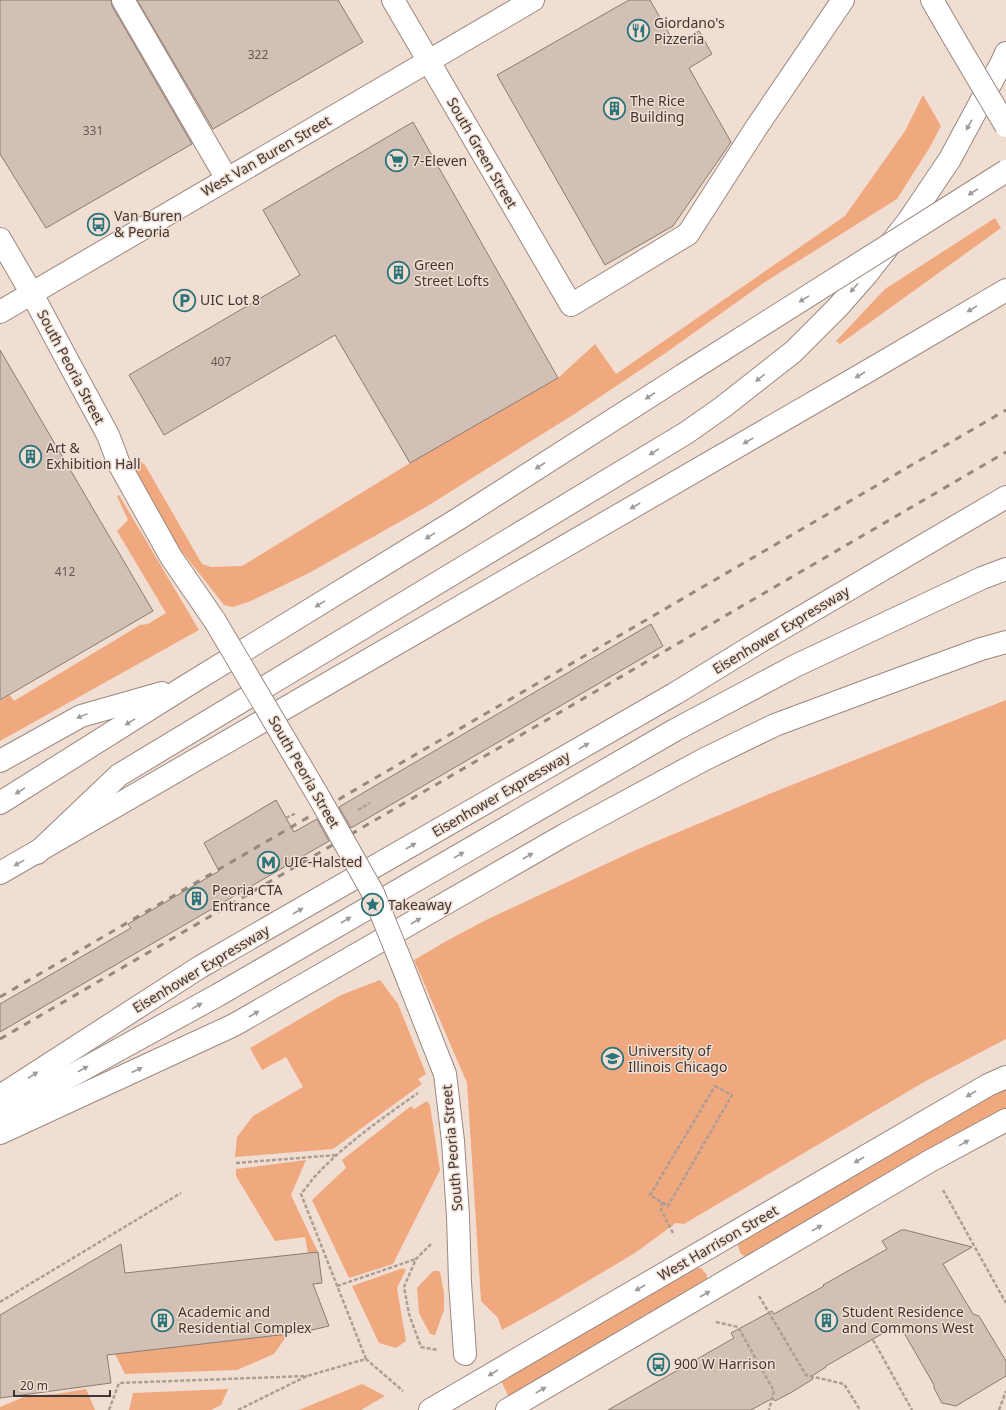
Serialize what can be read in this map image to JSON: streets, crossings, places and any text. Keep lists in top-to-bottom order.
{
  "streets": {
    "main road": [
      "South Green Street",
      "West Van Buren Street",
      "South Peoria Street",
      "Eisenhower Expressway",
      "West Harrison Street"
    ]
  },
  "crossings": [
    ["South Green Street", "West Van Buren Street"],
    ["West Van Buren Street", "South Peoria Street"]
  ],
  "places": {
    "restaurant": ["Giordano's Pizzeria"],
    "building": [
      "The Rice Building",
      "Green Street Lofts",
      "Art & Exhibition Hall",
      "Peoria CTA Entrance",
      "Academic and Residential Complex",
      "Student Residence and Commons West"
    ],
    "supermarket": ["7-Eleven"],
    "bus stop": ["Van Buren & Peoria", "900 W Harrison"],
    "parking": ["UIC Lot 8"],
    "metro station": ["UIC-Halsted"],
    "place": ["Takeaway"],
    "school or university": ["University of Illinois Chicago"]
  },
  "house_numbers": [
    "322",
    "331",
    "407",
    "412"
  ],
  "scale_bar": "20 m"
}
